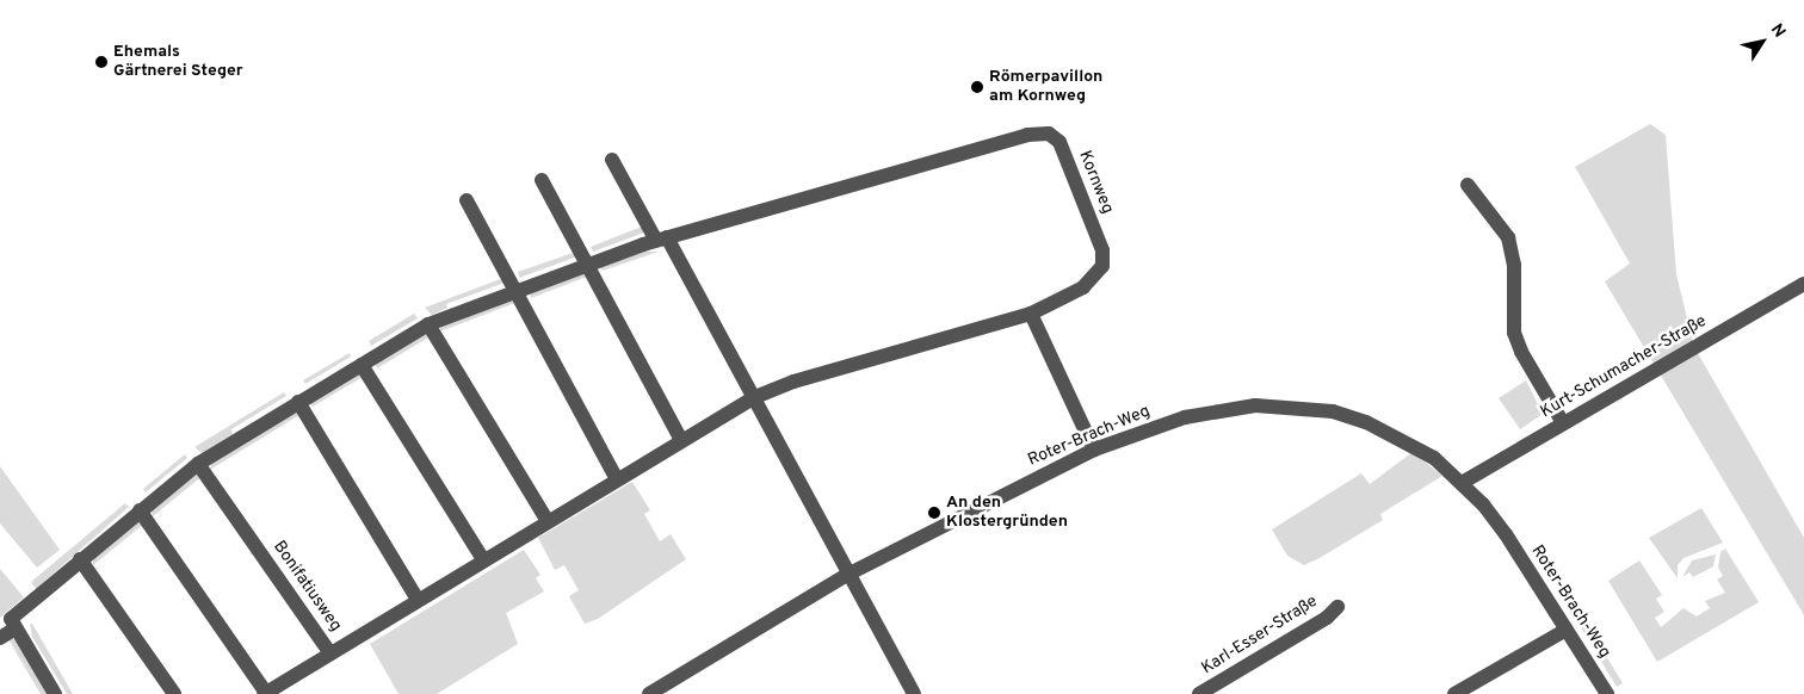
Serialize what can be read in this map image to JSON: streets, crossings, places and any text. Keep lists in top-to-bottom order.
{
  "streets": {
    "street": [
      "Kornweg",
      "Kurt-Schumacher-Straße",
      "Roter-Brach-Weg",
      "Bonifatiusweg",
      "Karl-Esser-Straße"
    ]
  },
  "crossings": [
    ["Kornweg", "Bonifatiusweg"],
    ["Kurt-Schumacher-Straße", "Roter-Brach-Weg"]
  ],
  "places": ["Ehemals Gärtnerei Steger", "Römerpavillon am Kornweg", "An den Klostergründen"],
  "north": "top right"
}
